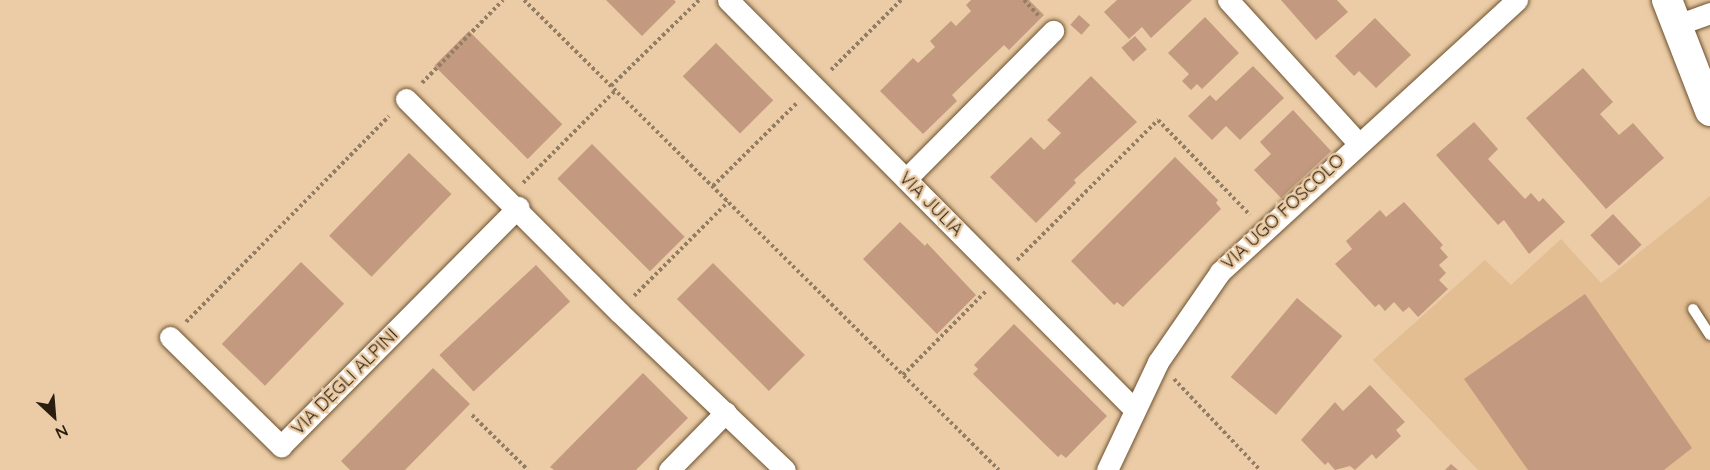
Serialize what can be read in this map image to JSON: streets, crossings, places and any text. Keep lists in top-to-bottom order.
{
  "streets": {
    "street": ["VIA JULIA", "VIA UGO FOSCOLO", "VIA DEGLI ALPINI"]
  },
  "crossings": [
    ["VIA JULIA", "VIA UGO FOSCOLO"]
  ],
  "north": "bottom right"
}
